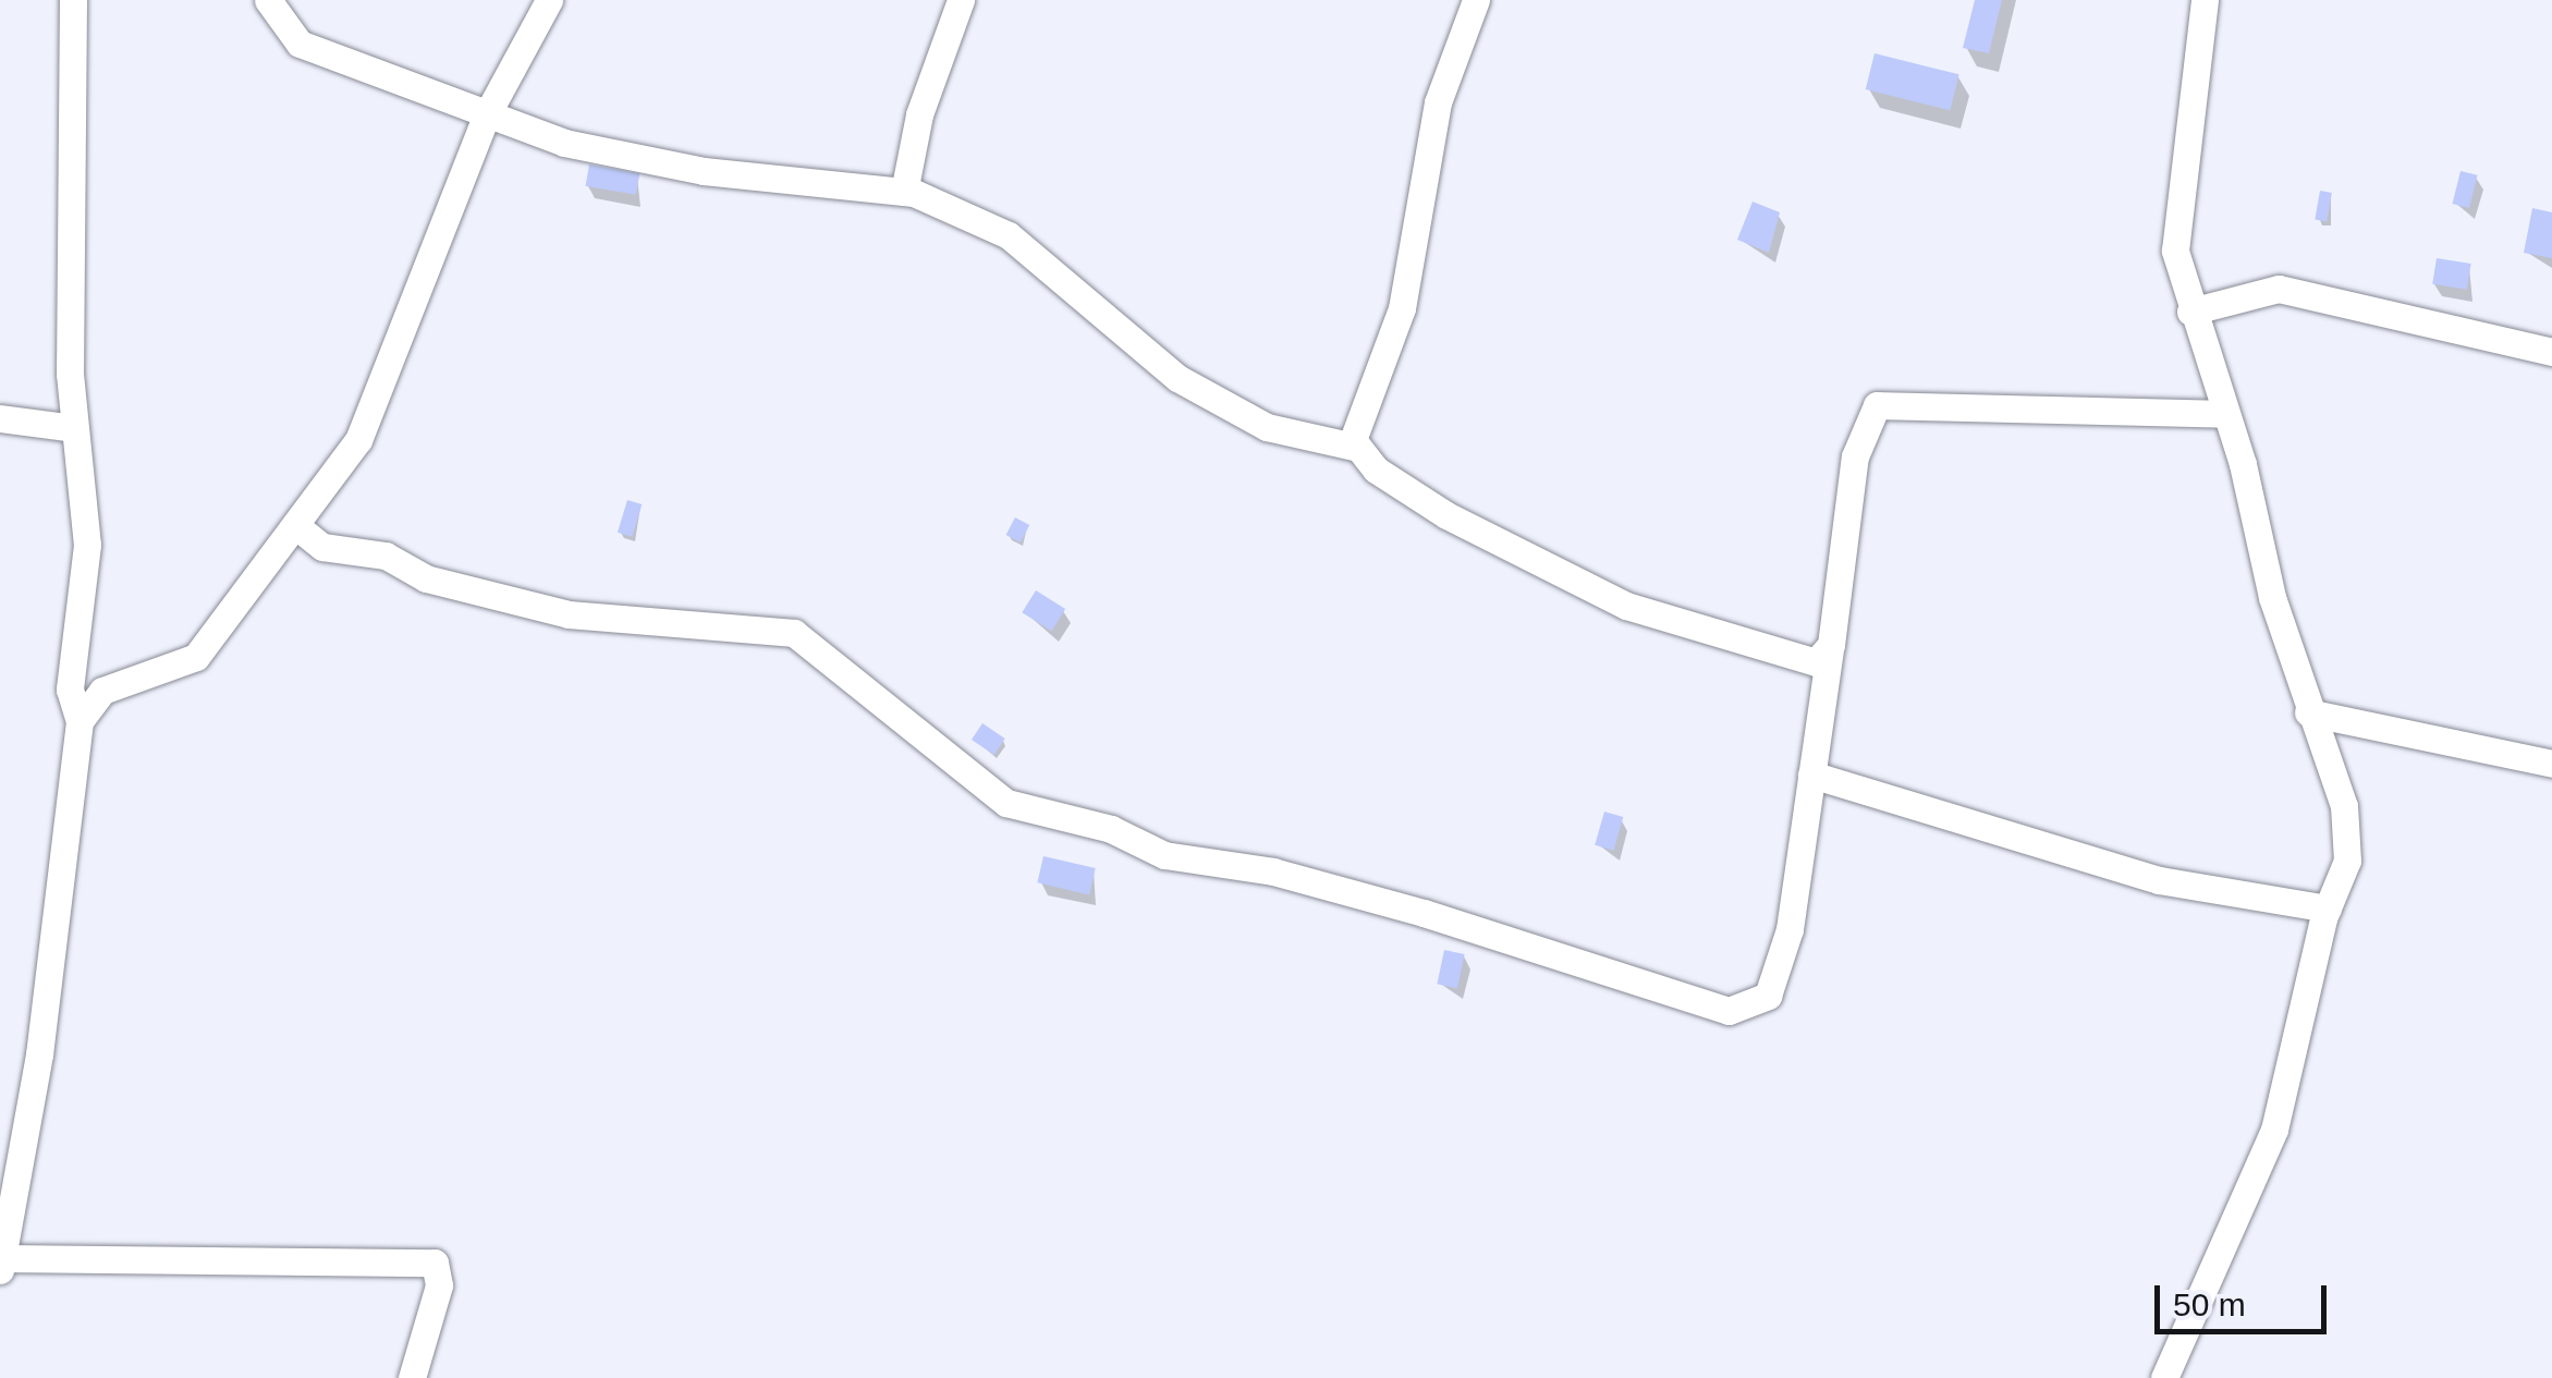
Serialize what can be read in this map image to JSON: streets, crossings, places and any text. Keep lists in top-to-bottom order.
{
  "scale_bar": "50 m"
}
